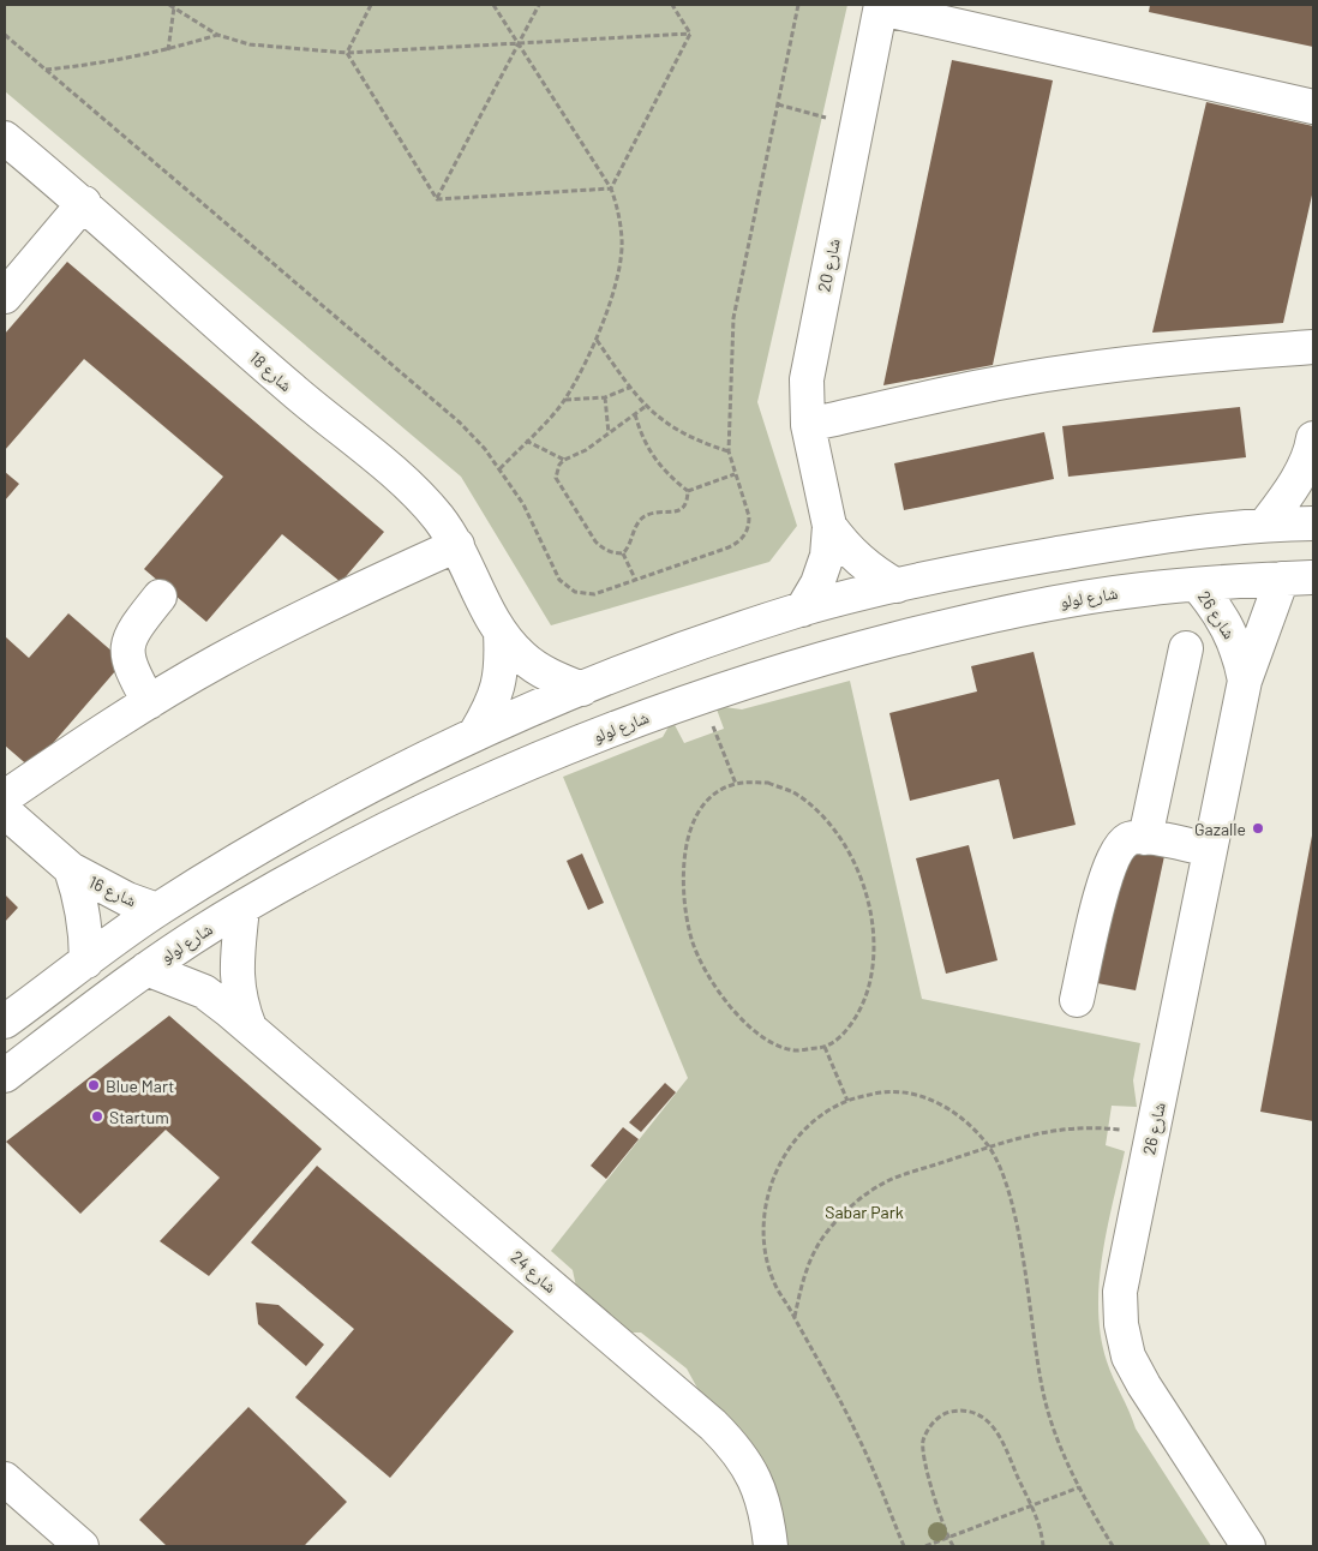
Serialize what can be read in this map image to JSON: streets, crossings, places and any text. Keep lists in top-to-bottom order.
{
  "streets": {
    "street": [
      "شارع 20",
      "شارع 18",
      "شارع لولو",
      "شارع 26",
      "شارع 16",
      "شارع 24"
    ]
  },
  "crossings": [
    ["شارع لولو", "شارع 26"],
    ["شارع لولو", "شارع 24"]
  ],
  "parks": ["Sabar Park"],
  "places": ["Gazalle", "Blue Mart", "Startum"]
}
